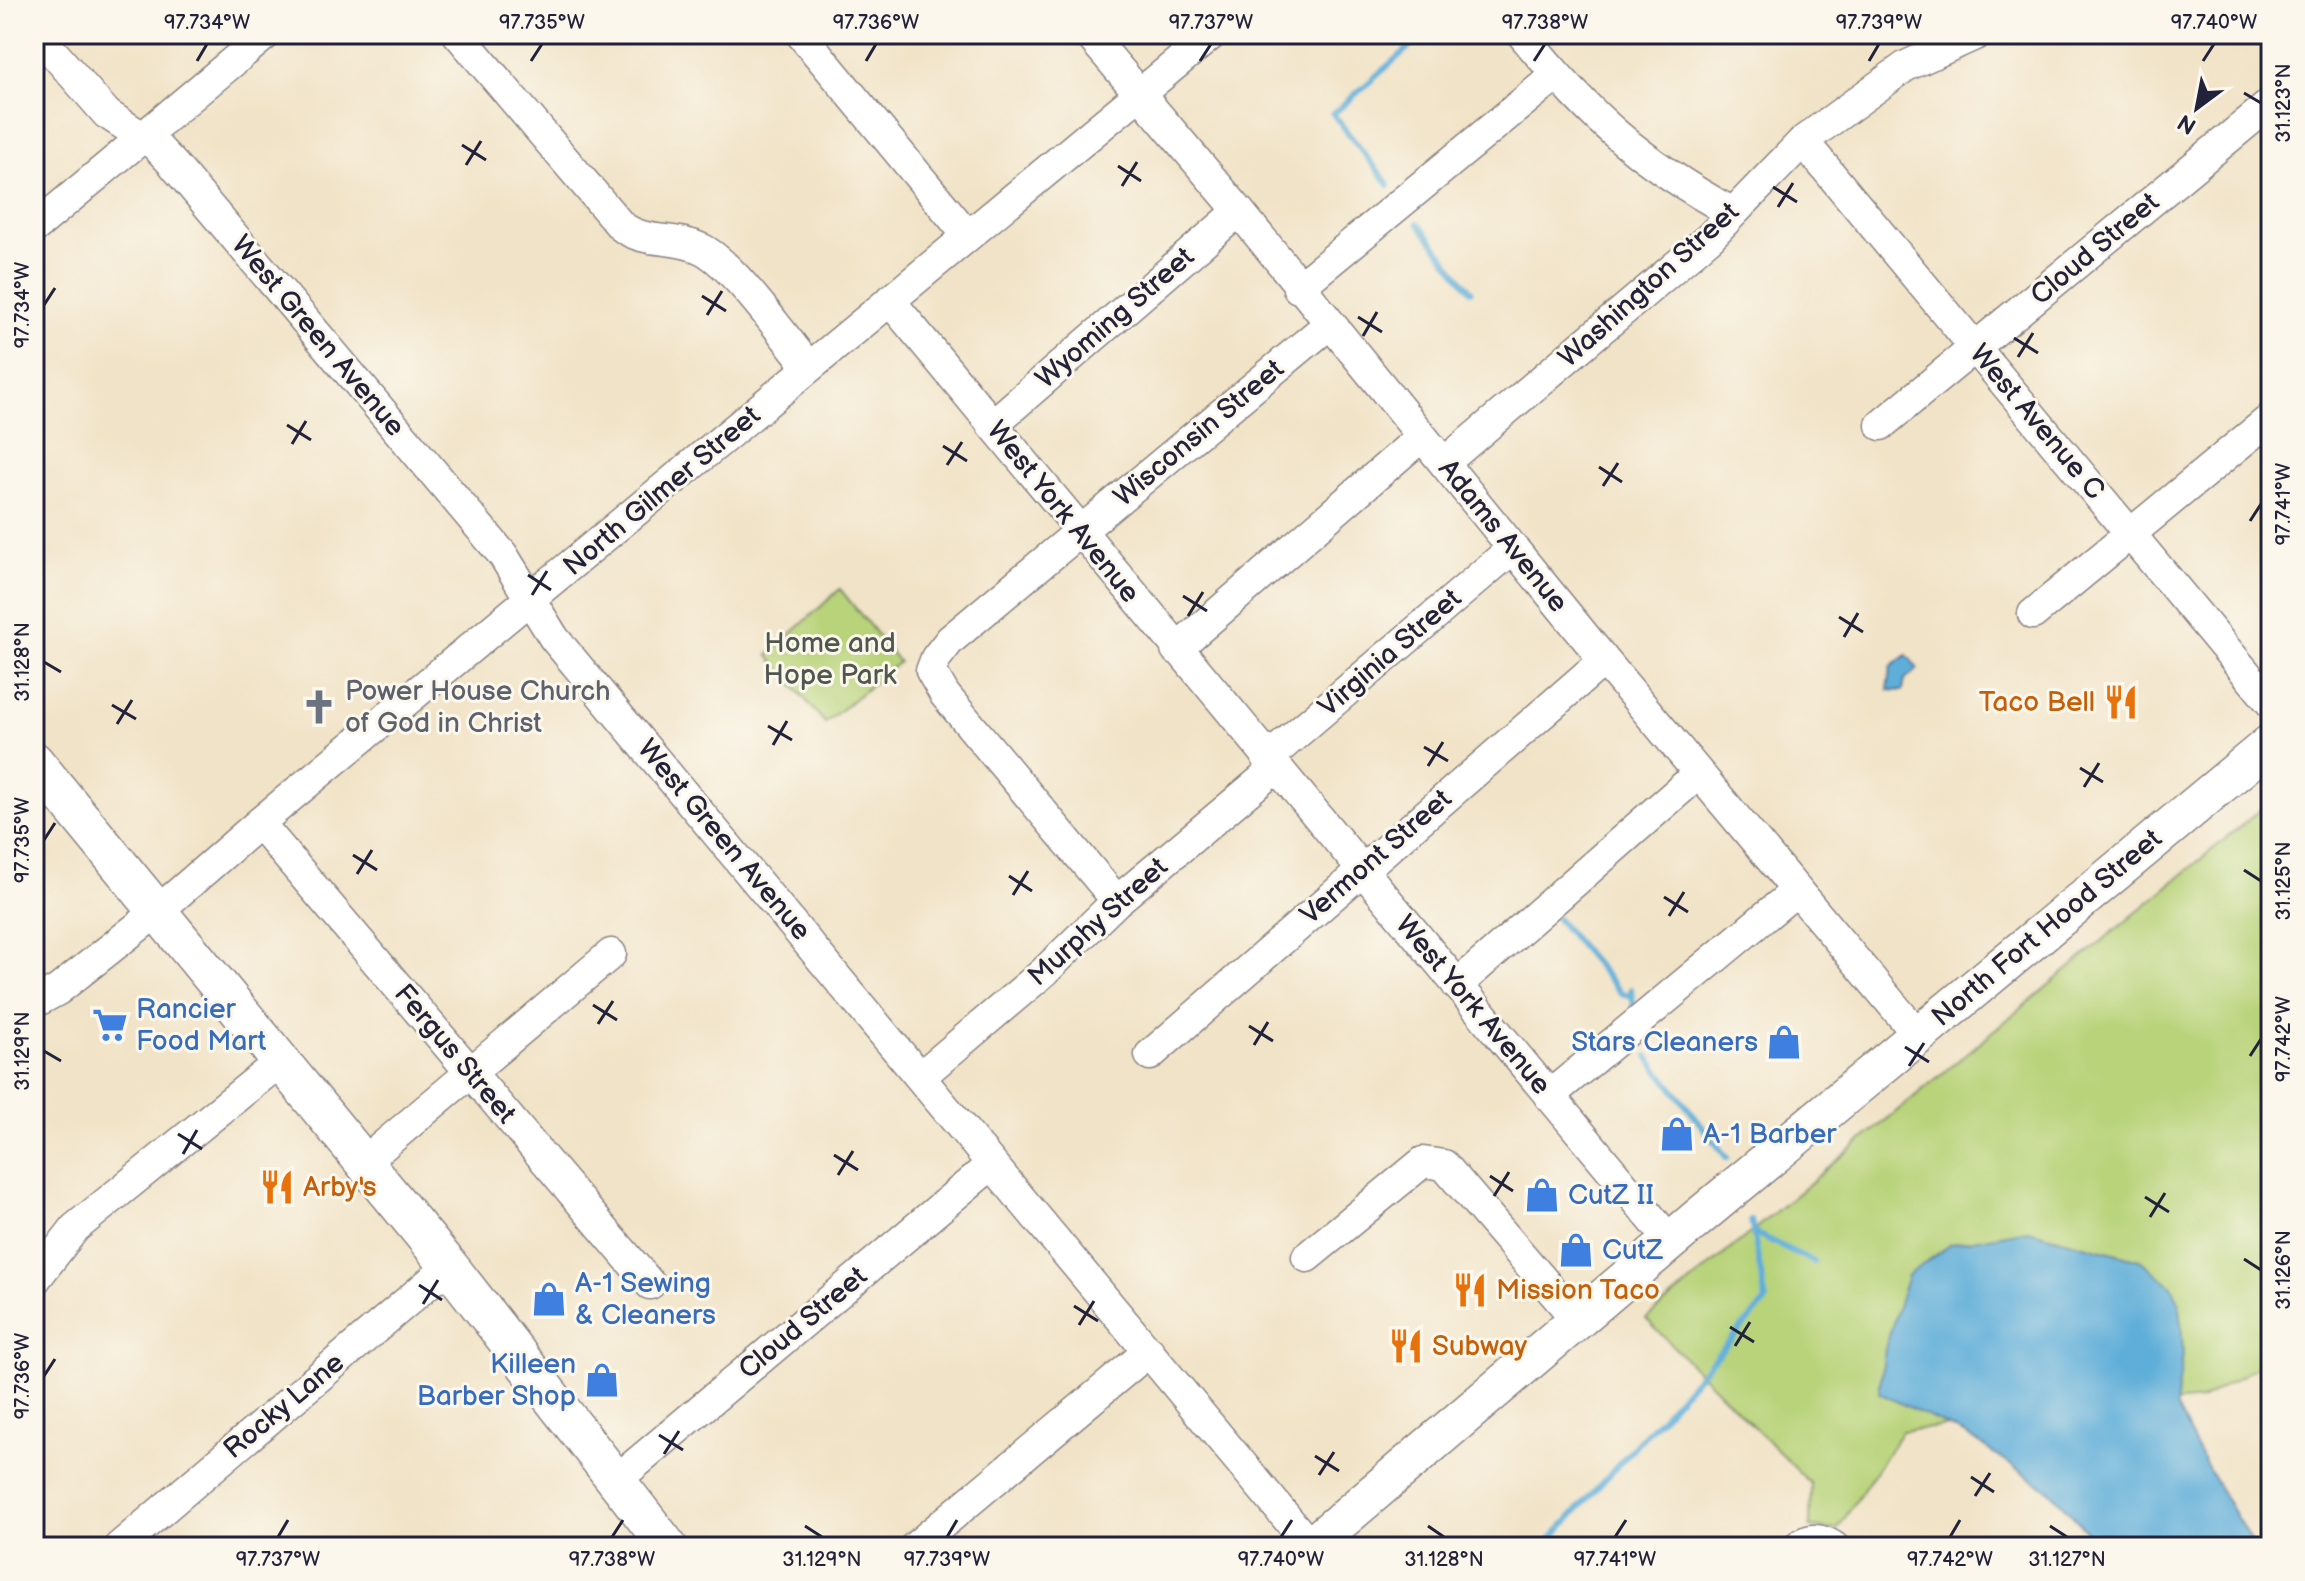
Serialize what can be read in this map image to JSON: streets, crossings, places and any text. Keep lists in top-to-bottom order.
{
  "streets": {
    "main road": ["North Fort Hood Street"],
    "street": [
      "Cloud Street",
      "Washington Street",
      "Wyoming Street",
      "West Green Avenue",
      "West Avenue C",
      "Wisconsin Street",
      "North Gilmer Street",
      "West York Avenue",
      "Adams Avenue",
      "Virginia Street",
      "Vermont Street",
      "Murphy Street",
      "Fergus Street",
      "Rocky Lane"
    ]
  },
  "crossings": [
    ["Cloud Street", "West Green Avenue"],
    ["Cloud Street", "West Avenue C"],
    ["Washington Street", "West Avenue C"],
    ["Washington Street", "Adams Avenue"],
    ["Wyoming Street", "West York Avenue"],
    ["Wyoming Street", "Adams Avenue"],
    ["West Green Avenue", "North Gilmer Street"],
    ["West Green Avenue", "Murphy Street"],
    ["West Green Avenue", "North Fort Hood Street"],
    ["Wisconsin Street", "West York Avenue"],
    ["Wisconsin Street", "Adams Avenue"],
    ["Wisconsin Street", "Murphy Street"],
    ["North Gilmer Street", "West York Avenue"],
    ["North Gilmer Street", "Adams Avenue"],
    ["North Gilmer Street", "Fergus Street"],
    ["West York Avenue", "Virginia Street"],
    ["West York Avenue", "Vermont Street"],
    ["West York Avenue", "Murphy Street"],
    ["West York Avenue", "North Fort Hood Street"],
    ["Adams Avenue", "Virginia Street"],
    ["Adams Avenue", "Vermont Street"],
    ["Adams Avenue", "North Fort Hood Street"],
    ["Virginia Street", "Murphy Street"]
  ],
  "parks": ["Home and Hope Park"],
  "places": {
    "restaurant": [
      "Taco Bell",
      "Arby's",
      "Mission Taco",
      "Subway"
    ],
    "church": ["Power House Church of God in Christ"],
    "supermarket": ["Rancier Food Mart"],
    "shop": [
      "Stars Cleaners",
      "A-1 Barber",
      "CutZ II",
      "CutZ",
      "A-1 Sewing & Cleaners",
      "Killeen Barber Shop"
    ]
  },
  "north": "bottom left",
  "coordinates": [
    "97.734°W",
    "97.735°W",
    "97.736°W",
    "97.737°W",
    "97.738°W",
    "97.739°W",
    "97.740°W",
    "31.123°N",
    "97.741°W",
    "31.128°N",
    "31.125°N",
    "97.742°W",
    "31.129°N",
    "31.126°N",
    "31.127°N"
  ]
}
